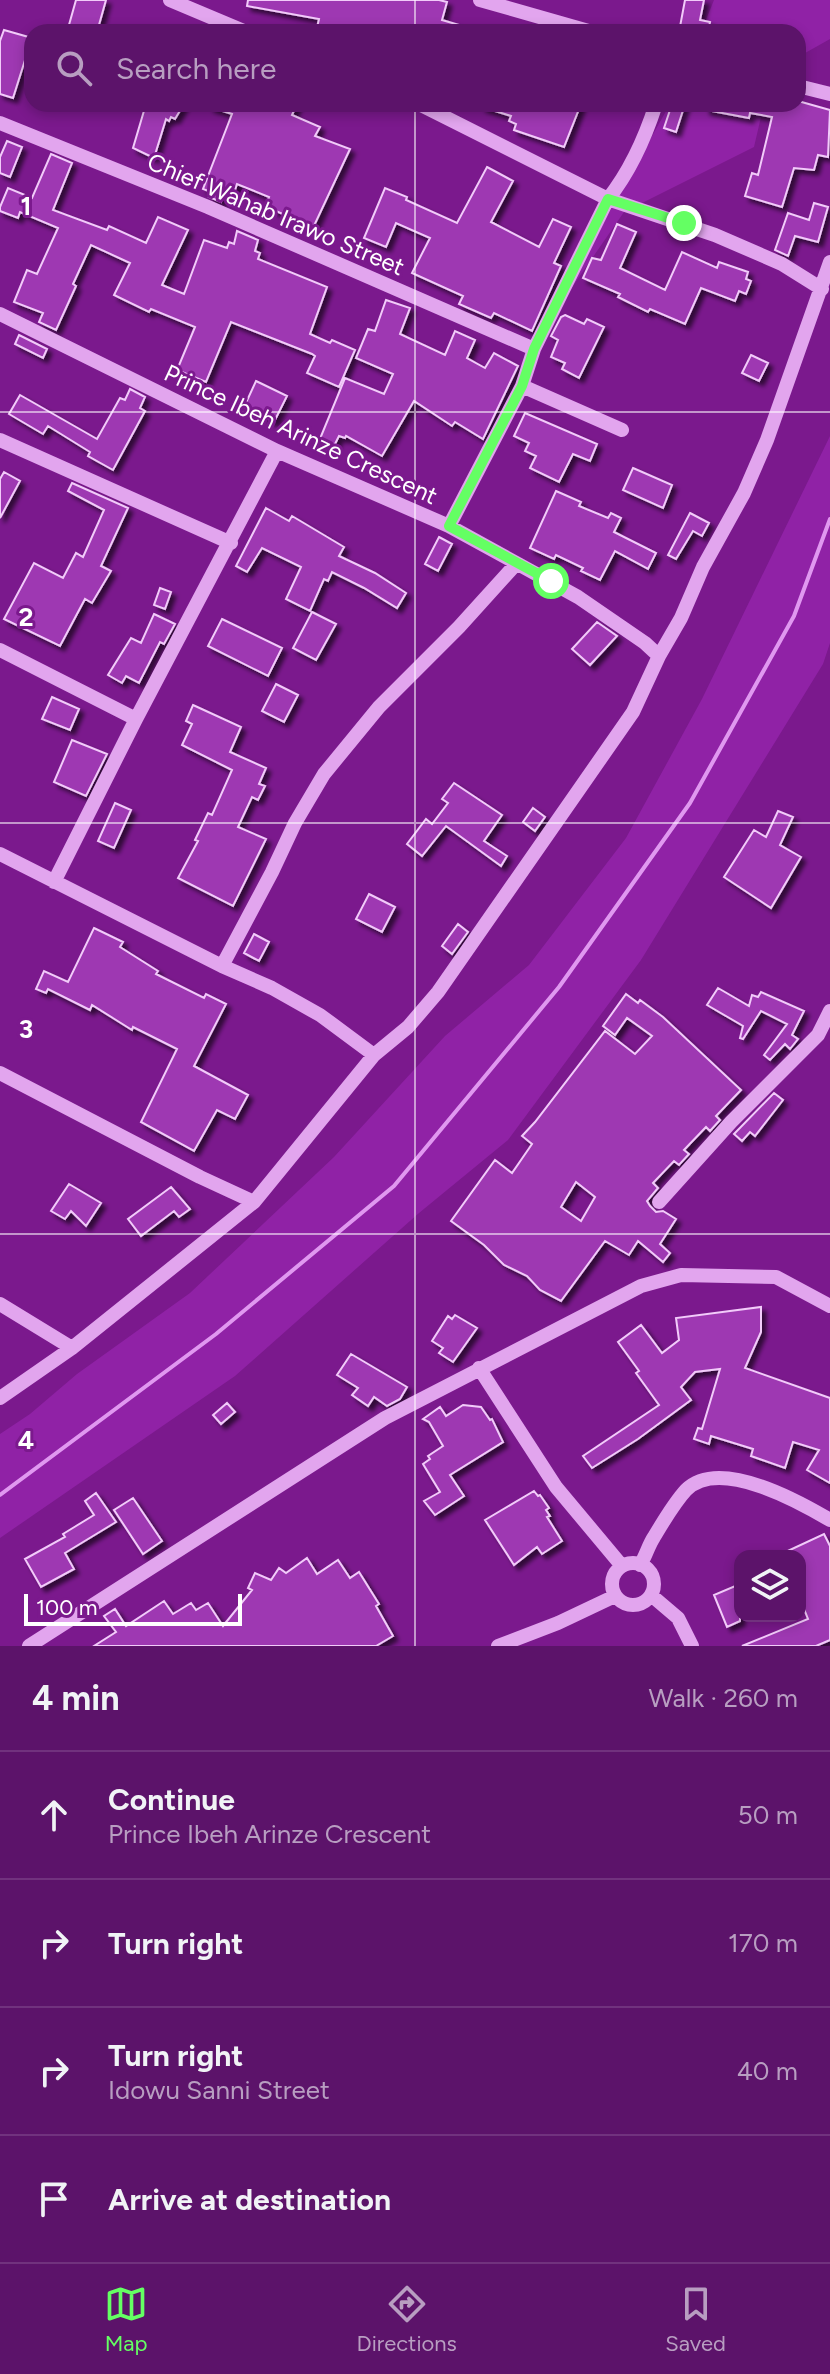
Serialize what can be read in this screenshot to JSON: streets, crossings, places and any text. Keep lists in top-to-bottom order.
{
  "streets": {
    "street": ["Chief Wahab Irawo Street", "Prince Ibeh Arinze Crescent"]
  },
  "scale_bar": "100 m",
  "page": {
    "search": "Search here",
    "scale": "100 m",
    "heading": ["4 min", "Walk · 260 m"],
    "list": [
      ["Continue", "Prince Ibeh Arinze Crescent", "50 m"],
      ["Turn right", "170 m"],
      ["Turn right", "Idowu Sanni Street", "40 m"],
      "Arrive at destination"
    ],
    "nav": ["Map", "Directions", "Saved"]
  },
  "grid": {
    "rows": [
      "1",
      "2",
      "3",
      "4"
    ]
  }
}
